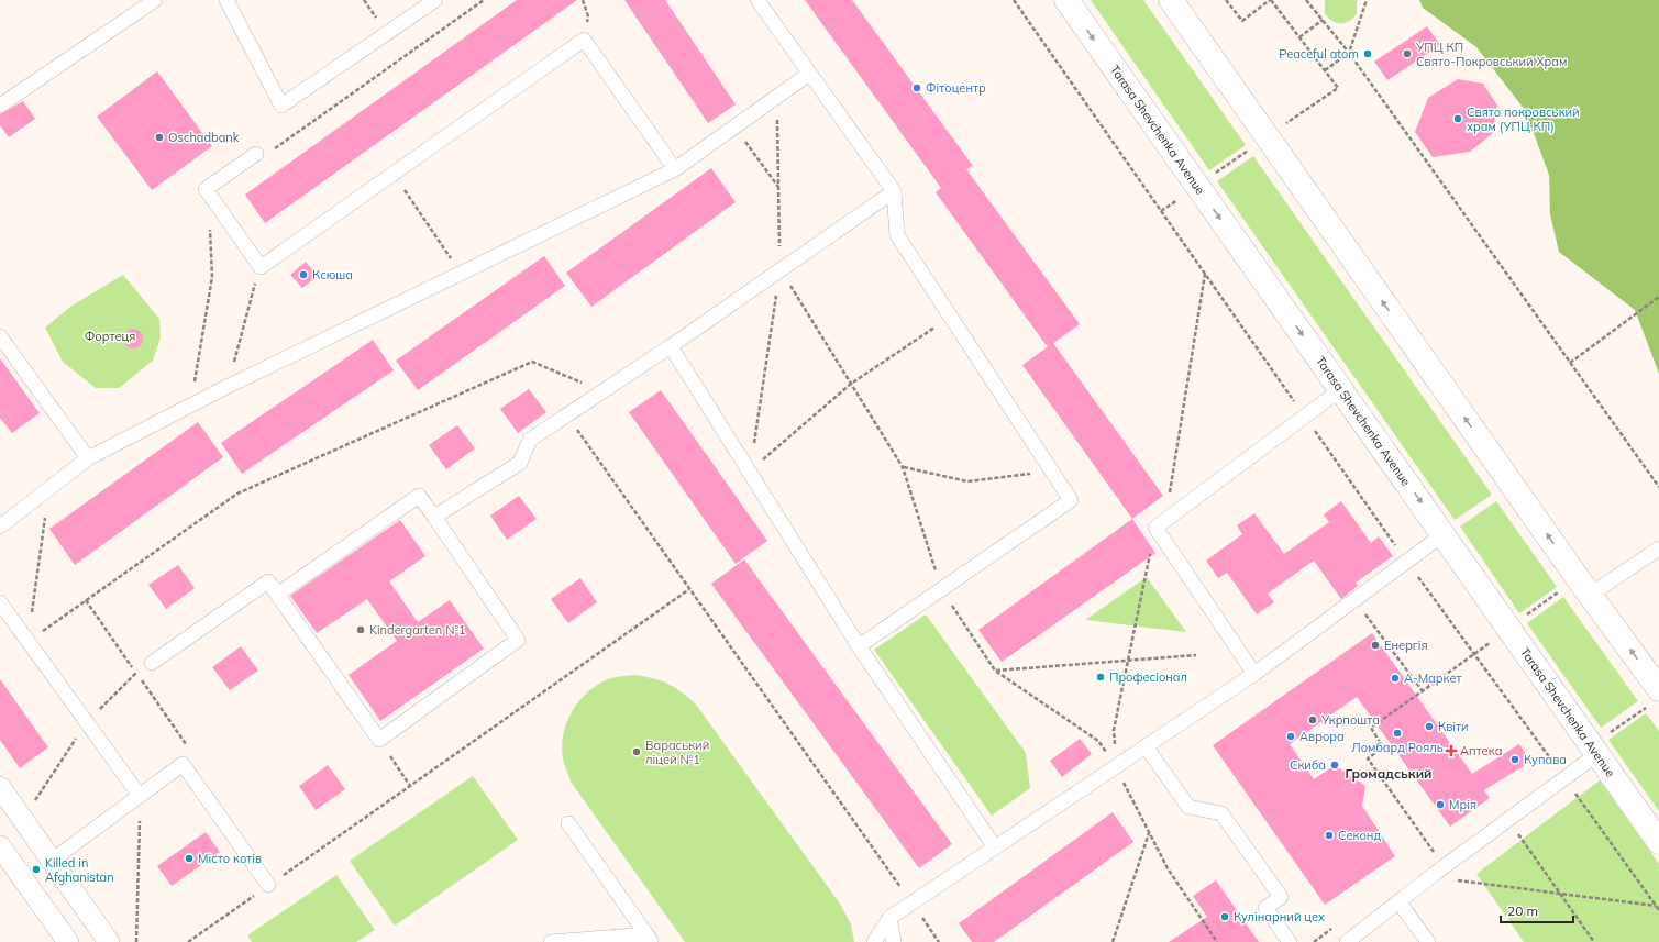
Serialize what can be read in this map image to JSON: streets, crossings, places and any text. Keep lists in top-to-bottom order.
{
  "streets": {
    "main road": ["Tarasa Shevchenka Avenue"]
  },
  "districts": ["Громадський"],
  "parks": ["Фортеця"],
  "places": {
    "other": [
      "Peaceful atom",
      "УПЦ КП Свято-Покровський Храм",
      "Фітоцентр",
      "Свято покровський храм (УПЦ КП)",
      "Oschadbank",
      "Ксюша",
      "Kindergarten №1",
      "Енергія",
      "Професіонал",
      "А-Маркет",
      "Укрпошта",
      "Квіти",
      "Ломбард Рояль",
      "Аврора",
      "Вараський ліцей №1",
      "Купава",
      "Скиба",
      "Мрія",
      "Секонд",
      "Місто котів",
      "Killed in Afghanistan",
      "Кулінарний цех"
    ],
    "health": ["Аптека"]
  },
  "scale_bar": "20 m"
}
